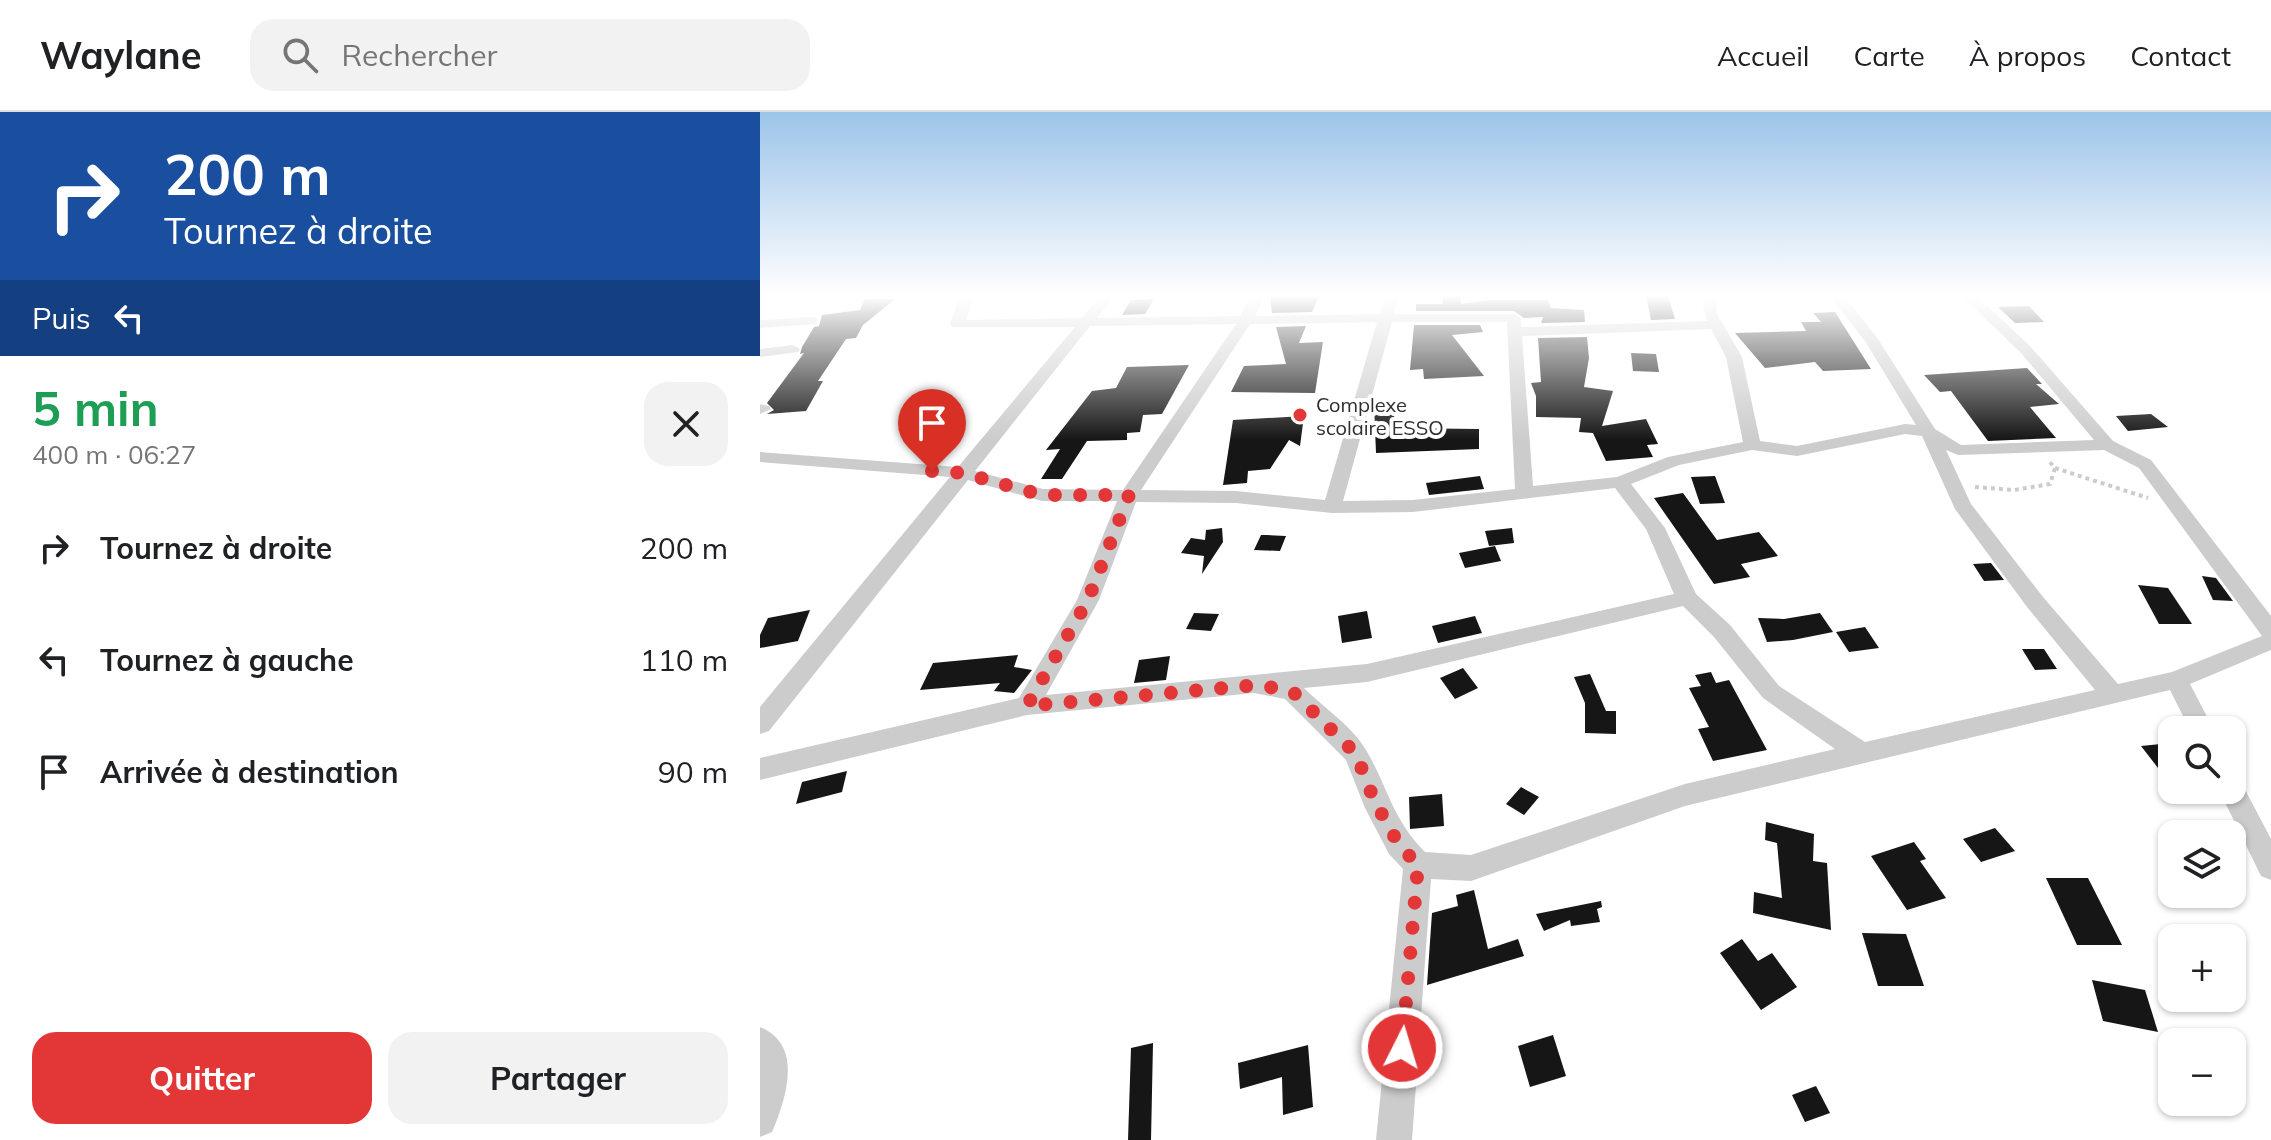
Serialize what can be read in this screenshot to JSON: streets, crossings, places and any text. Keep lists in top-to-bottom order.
{
  "places": ["Complexe scolaire ESSO"],
  "page": {
    "header": "Waylane",
    "search": "Rechercher",
    "nav": [
      "Accueil",
      "Carte",
      "À propos",
      "Contact"
    ],
    "turn": ["200 m", "Tournez à droite"],
    "then": "Puis",
    "heading": ["5 min", "400 m · 06:27"],
    "list": [
      {
        "name": "Tournez à droite",
        "value": "200 m"
      },
      {
        "name": "Tournez à gauche",
        "value": "110 m"
      },
      {
        "name": "Arrivée à destination",
        "value": "90 m"
      }
    ],
    "map_buttons": ["+", "−"],
    "buttons": ["Quitter", "Partager"]
  }
}
